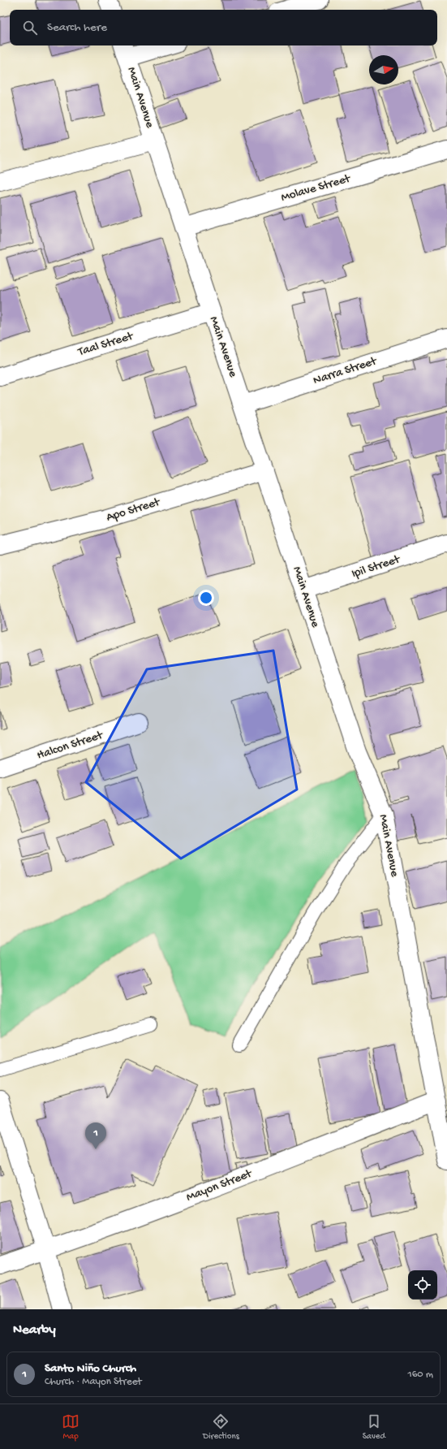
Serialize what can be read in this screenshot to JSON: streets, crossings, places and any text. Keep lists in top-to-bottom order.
{
  "streets": {
    "street": [
      "Main Avenue",
      "Molave Street",
      "Taal Street",
      "Narra Street",
      "Apo Street",
      "Ipil Street",
      "Halcon Street",
      "Mayon Street"
    ]
  },
  "crossings": [
    ["Main Avenue", "Molave Street"],
    ["Main Avenue", "Taal Street"],
    ["Main Avenue", "Narra Street"],
    ["Main Avenue", "Apo Street"],
    ["Main Avenue", "Ipil Street"],
    ["Main Avenue", "Mayon Street"]
  ],
  "north": "right",
  "page": {
    "search": "Search here",
    "pins": "1",
    "heading": "Nearby",
    "list": [
      {
        "mark": "1",
        "name": "Santo Niño Church",
        "note": "Church · Mayon Street",
        "value": "160 m"
      }
    ],
    "nav": ["Map", "Directions", "Saved"]
  }
}
